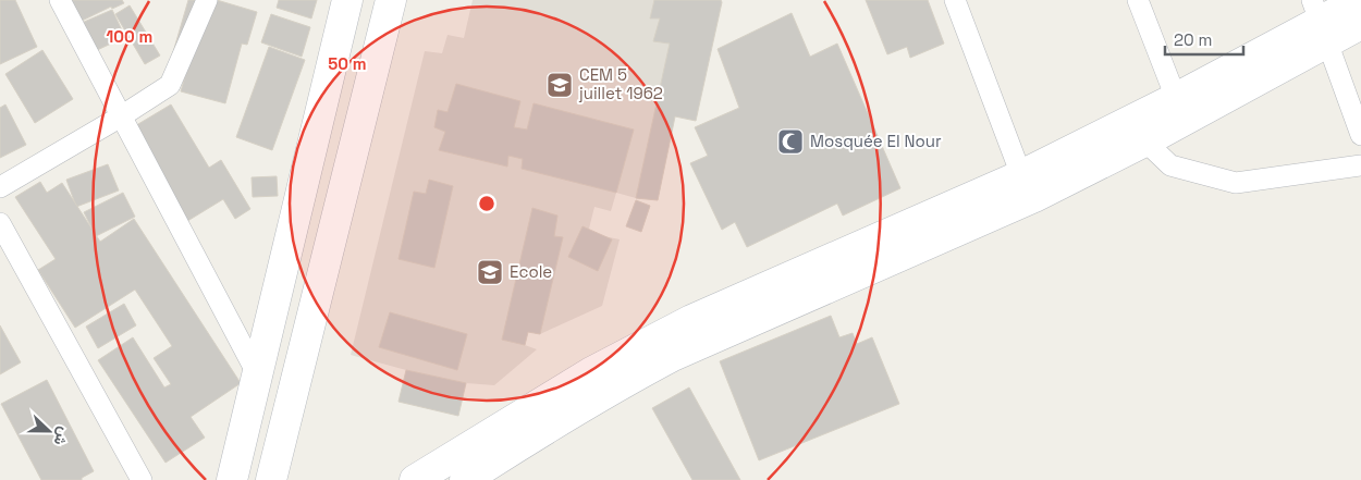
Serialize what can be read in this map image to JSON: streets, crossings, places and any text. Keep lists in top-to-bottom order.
{
  "places": {
    "school or university": ["CEM 5 juillet 1962", "Ecole"],
    "mosque": ["Mosquée El Nour"]
  },
  "scale_bar": "20 m",
  "north": "right",
  "rings": ["100 m", "50 m"]
}
